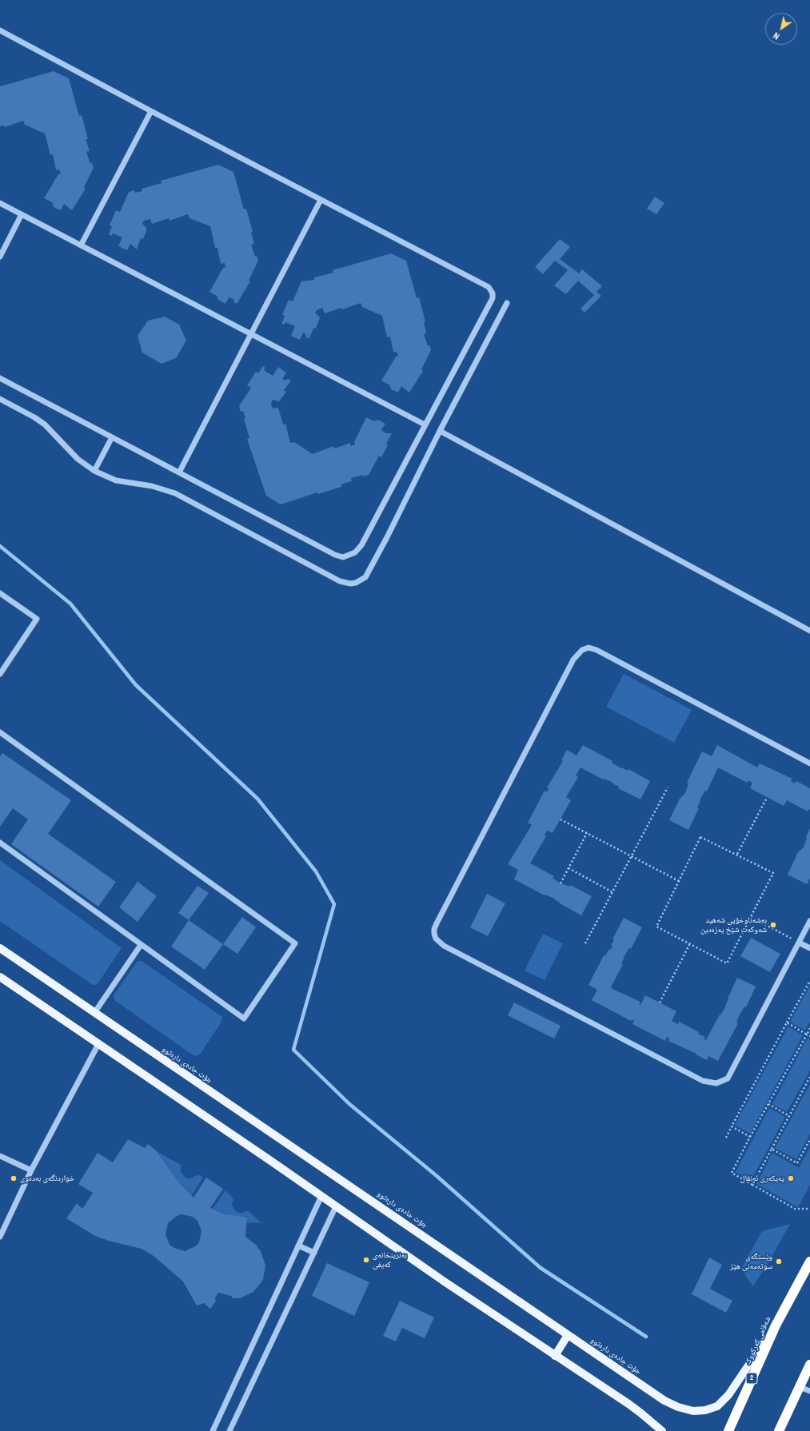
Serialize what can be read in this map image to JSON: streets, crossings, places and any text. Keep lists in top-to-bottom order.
{
  "streets": {
    "highway": ["شەقامی کەرکووک", "2"],
    "main road": ["جۆت جادەی دارەتوو"]
  },
  "crossings": [
    ["جۆت جادەی دارەتوو", "شەقامی کەرکووک"]
  ],
  "places": [
    "بەشەناوخۆیی شەهید شەوکەت شێخ یەزەدین",
    "خواردنگەی بەدەوی",
    "پەیکەری ئەنفال",
    "بەنزینخانەی کەیفی",
    "وێستگەی سوتەمەنی هێز"
  ],
  "north": "bottom left"
}
